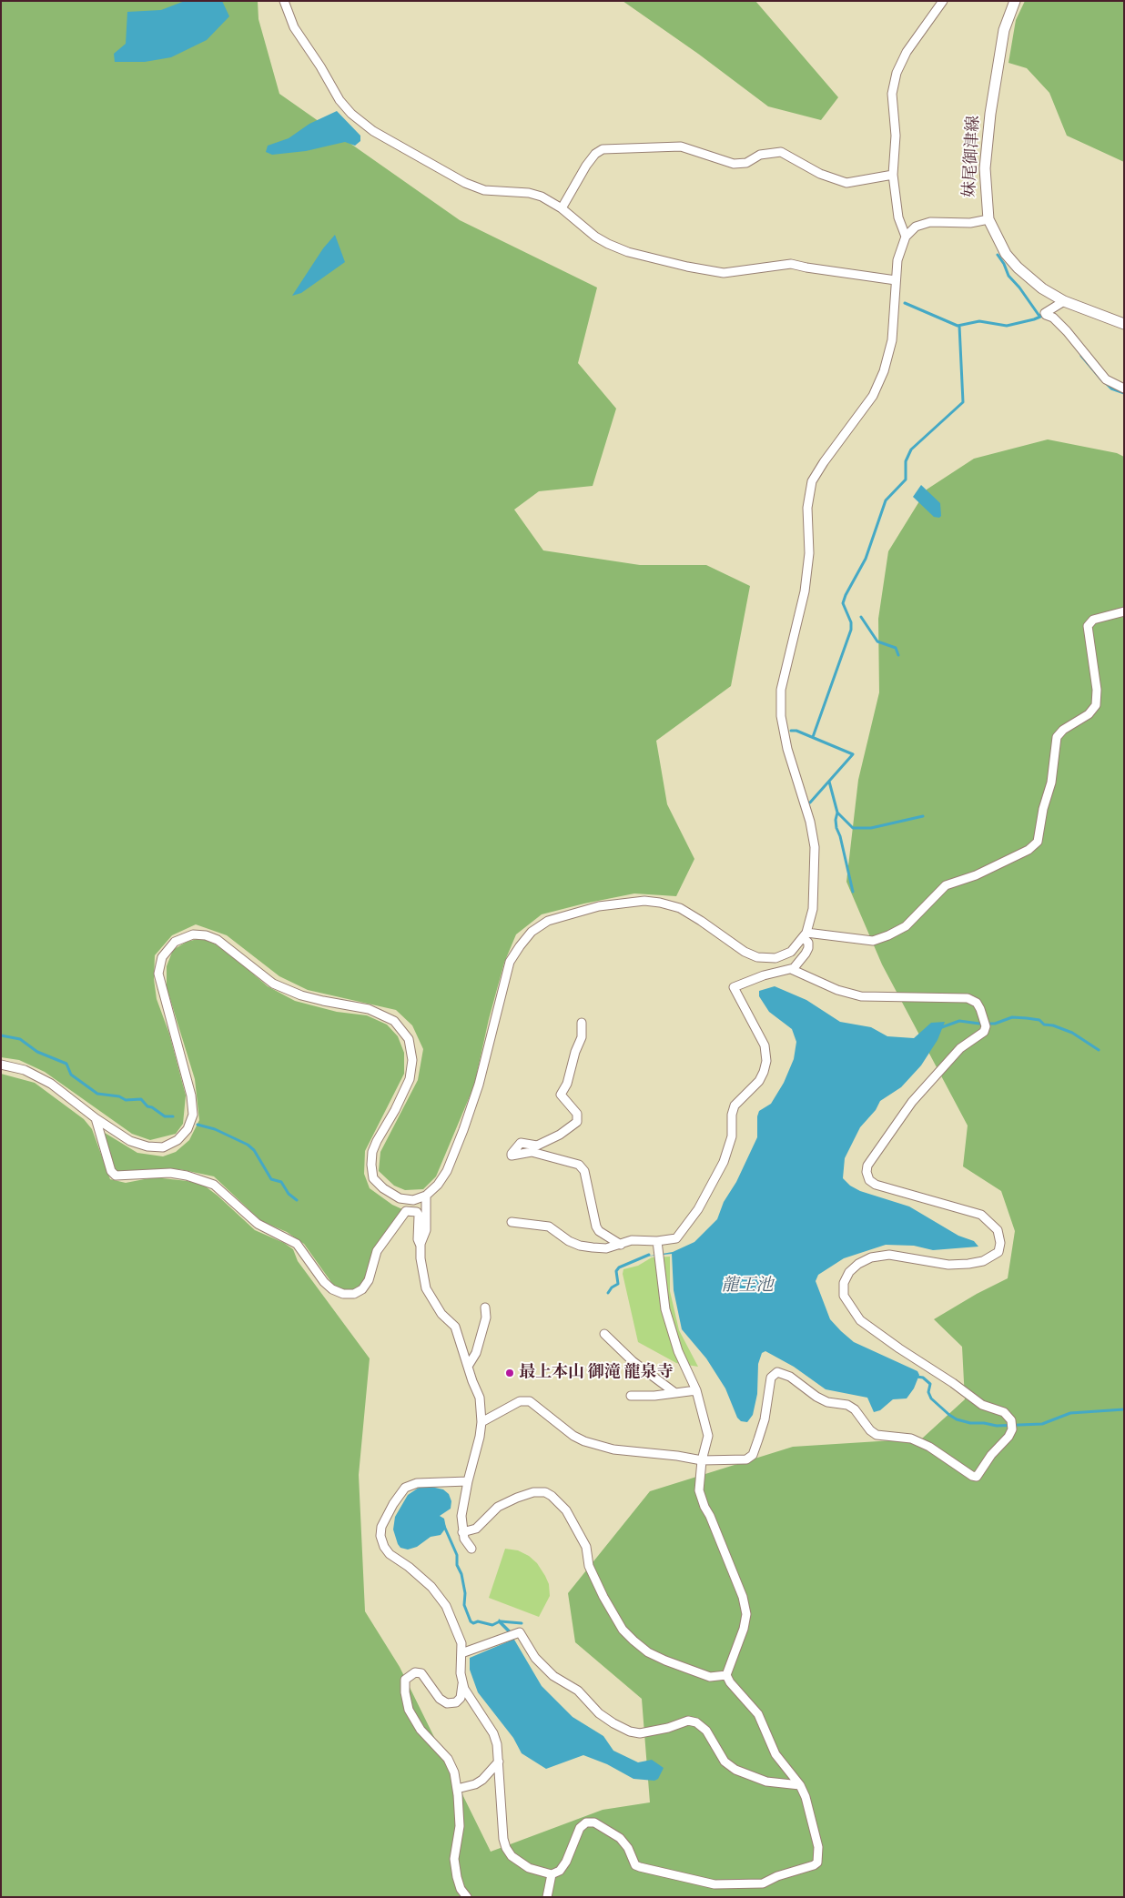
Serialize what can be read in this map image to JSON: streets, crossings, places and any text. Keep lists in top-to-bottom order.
{
  "streets": {
    "main road": ["妹尾御津線"]
  },
  "water": ["龍王池"],
  "places": ["最上本山 御滝 龍泉寺"]
}
